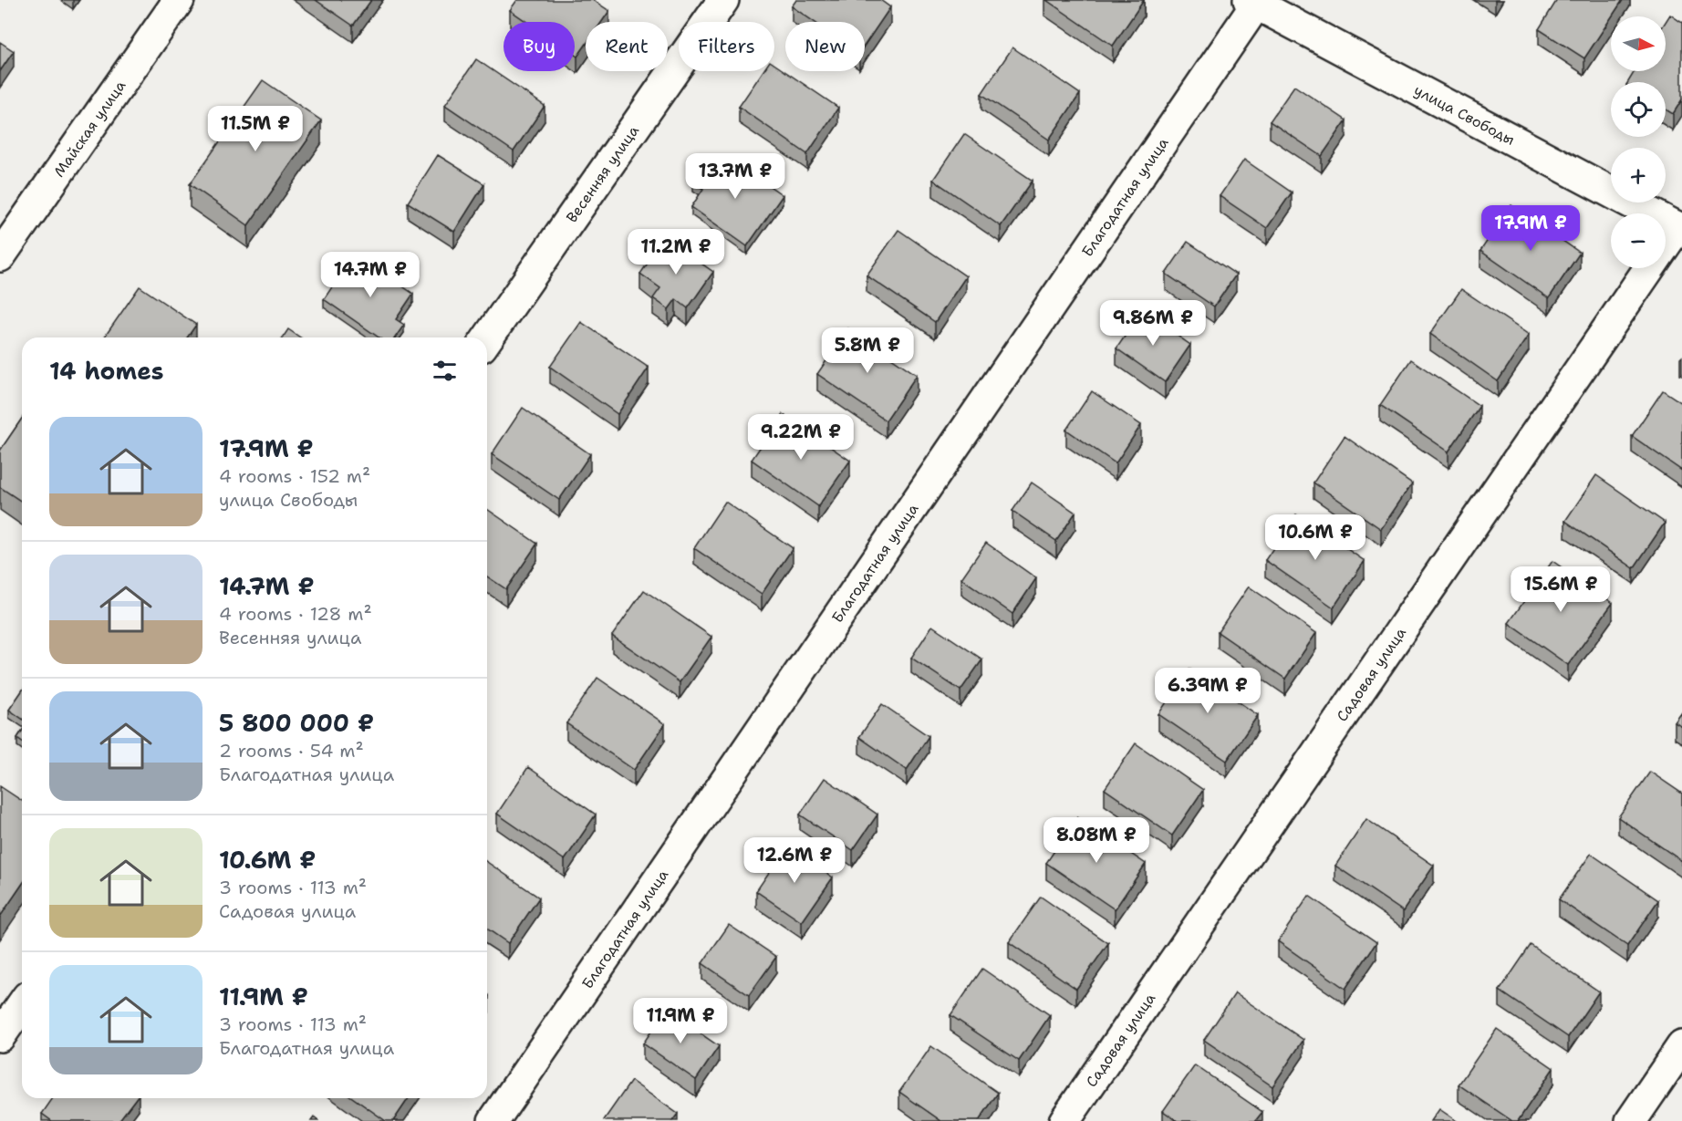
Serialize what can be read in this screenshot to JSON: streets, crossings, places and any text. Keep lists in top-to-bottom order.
{
  "streets": {
    "street": [
      "улица Свободы",
      "Майская улица",
      "Весенняя улица",
      "Благодатная улица",
      "Садовая улица"
    ]
  },
  "crossings": [
    ["улица Свободы", "Благодатная улица"],
    ["улица Свободы", "Садовая улица"]
  ],
  "north": "right",
  "page": {
    "map_buttons": ["+", "−"],
    "chip": [
      "Buy",
      "Rent",
      "Filters",
      "New"
    ],
    "price": [
      "11.5M ₽",
      "13.7M ₽",
      "17.9M ₽",
      "11.2M ₽",
      "14.7M ₽",
      "9.86M ₽",
      "5.8M ₽",
      "9.22M ₽",
      "10.6M ₽",
      "15.6M ₽",
      "6.39M ₽",
      "8.08M ₽",
      "12.6M ₽",
      "11.9M ₽"
    ],
    "heading": "14 homes",
    "list": [
      {
        "name": "17.9M ₽",
        "note": "4 rooms · 152 m² · улица Свободы"
      },
      {
        "name": "14.7M ₽",
        "note": "4 rooms · 128 m² · Весенняя улица"
      },
      {
        "name": "5 800 000 ₽",
        "note": "2 rooms · 54 m² · Благодатная улица"
      },
      {
        "name": "10.6M ₽",
        "note": "3 rooms · 113 m² · Садовая улица"
      },
      {
        "name": "11.9M ₽",
        "note": "3 rooms · 113 m² · Благодатная улица"
      }
    ]
  }
}
